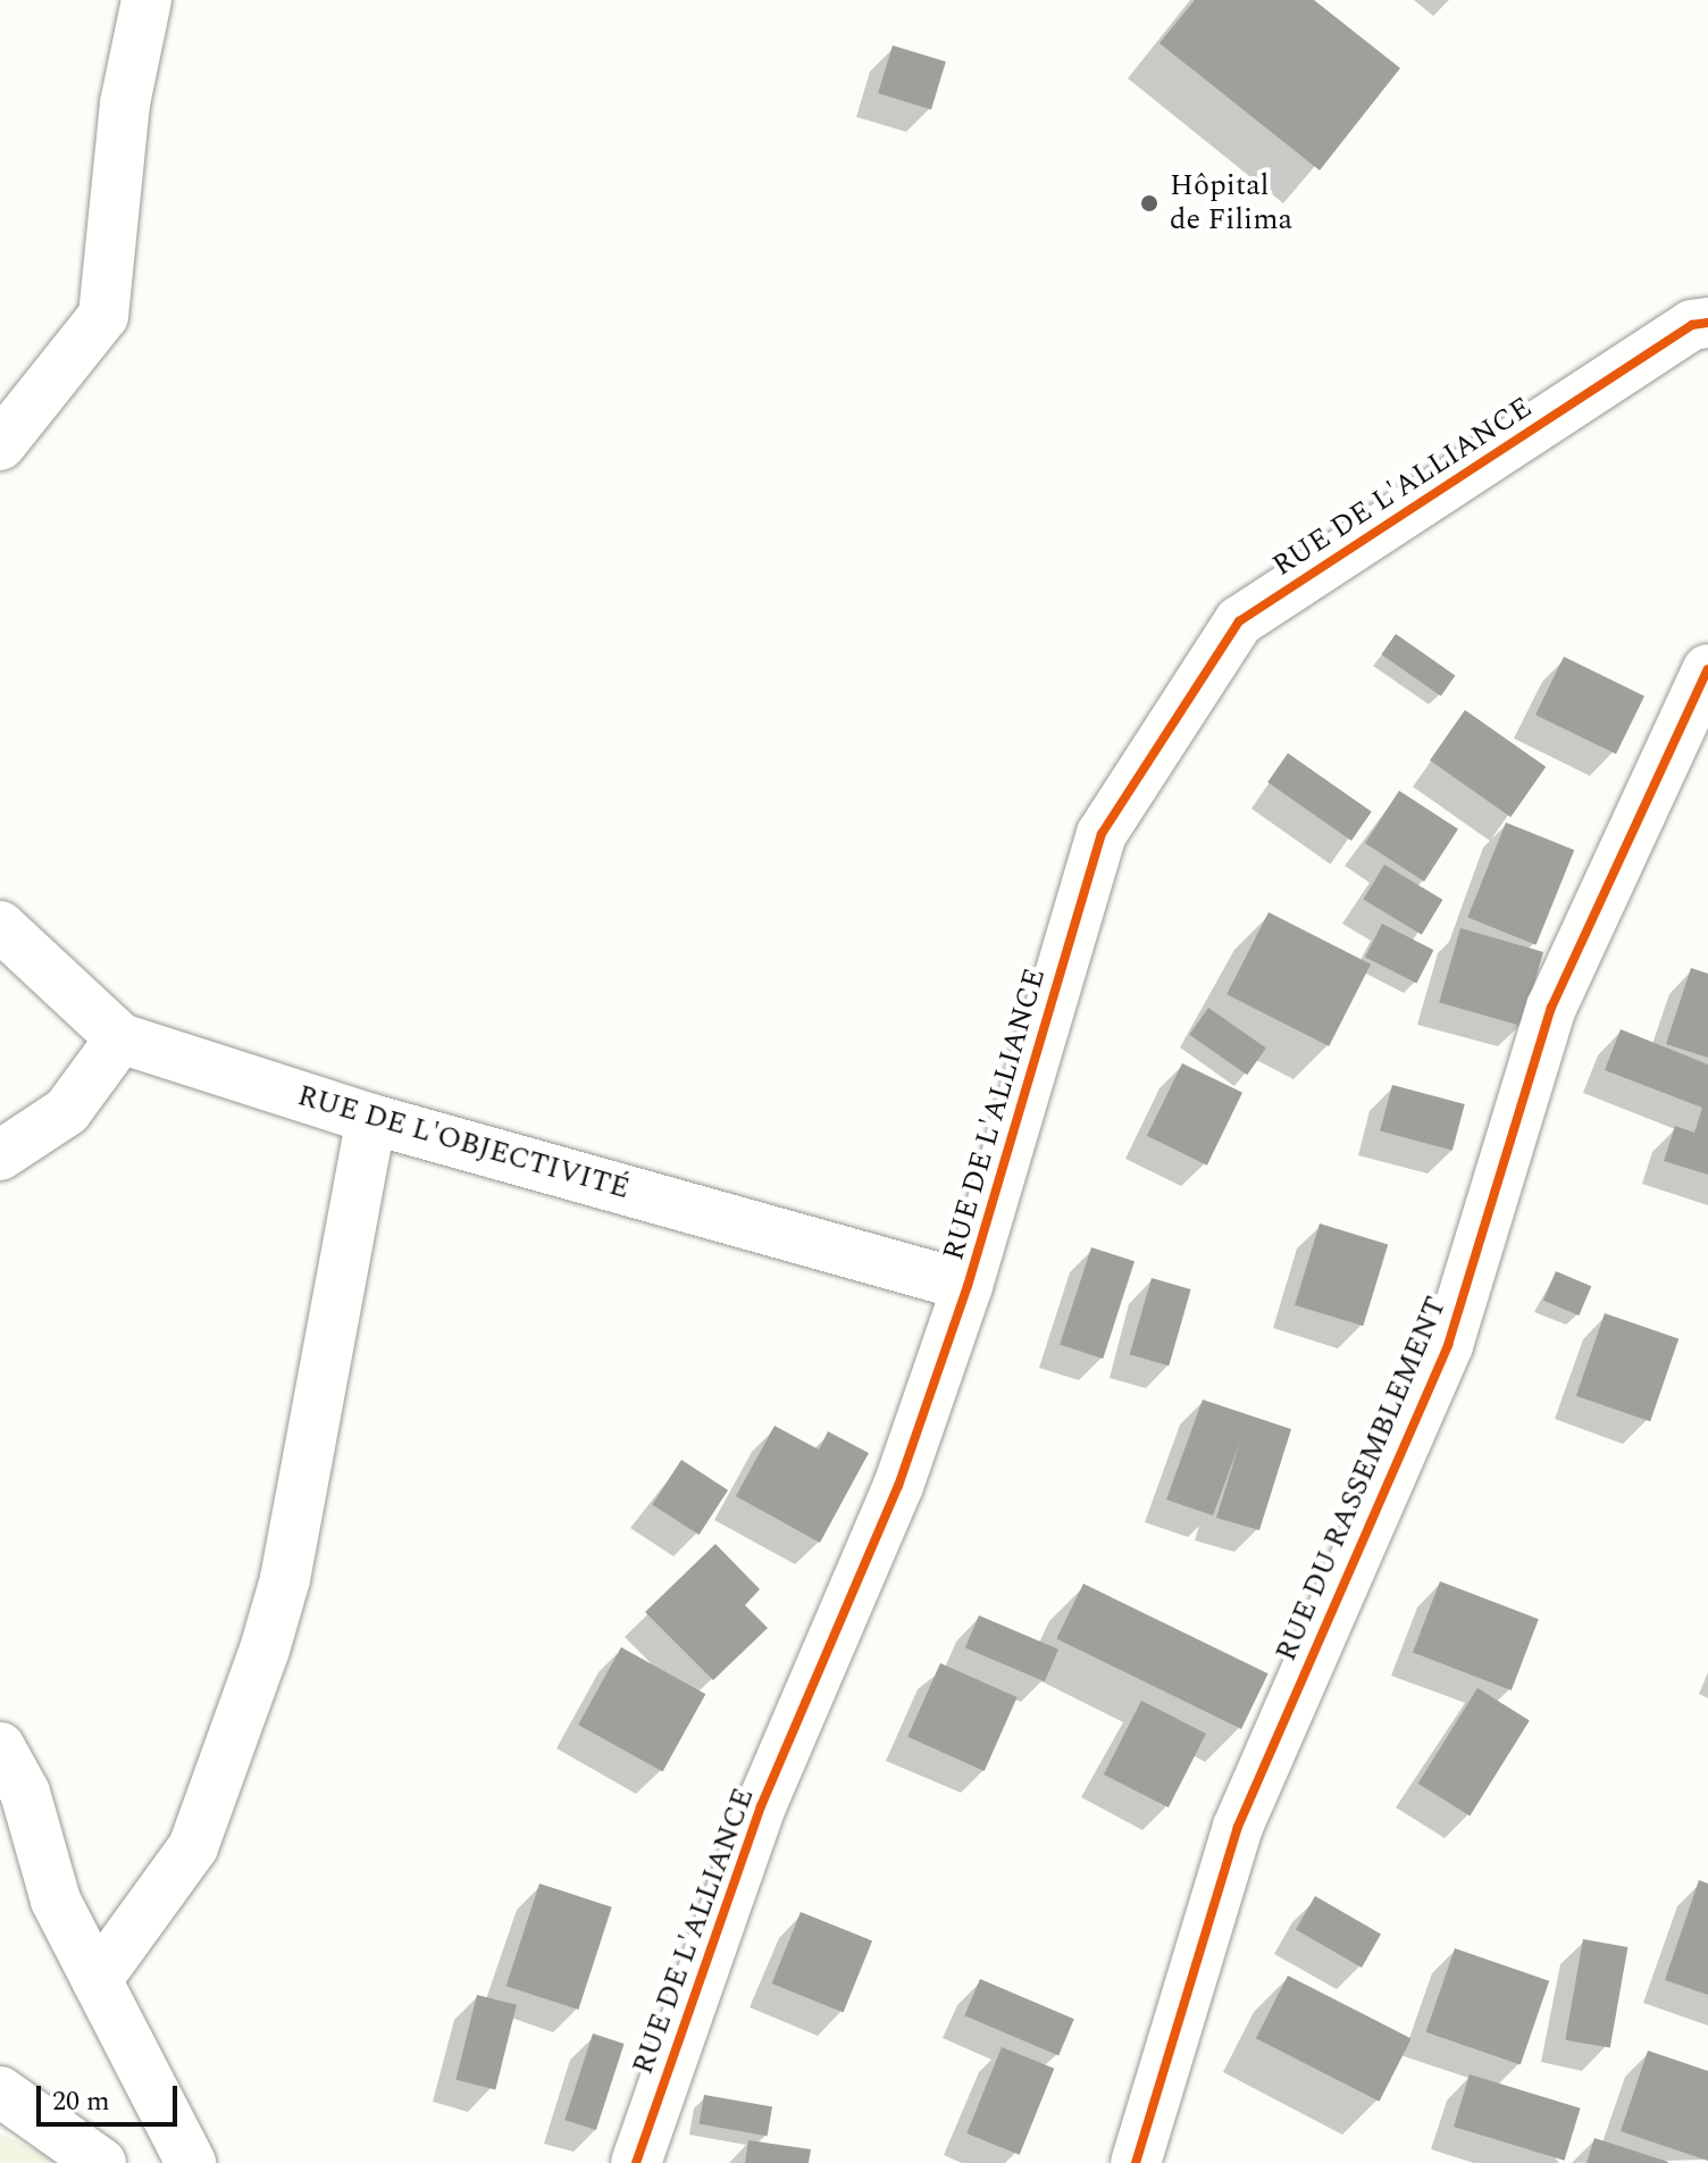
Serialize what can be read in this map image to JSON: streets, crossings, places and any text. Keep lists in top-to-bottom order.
{
  "streets": {
    "street": ["RUE DE L'ALLIANCE", "RUE DE L'OBJECTIVITÉ", "RUE DU RASSEMBLEMENT"]
  },
  "crossings": [
    ["RUE DE L'ALLIANCE", "RUE DE L'OBJECTIVITÉ"]
  ],
  "places": ["Hôpital de Filima"],
  "scale_bar": "20 m"
}
